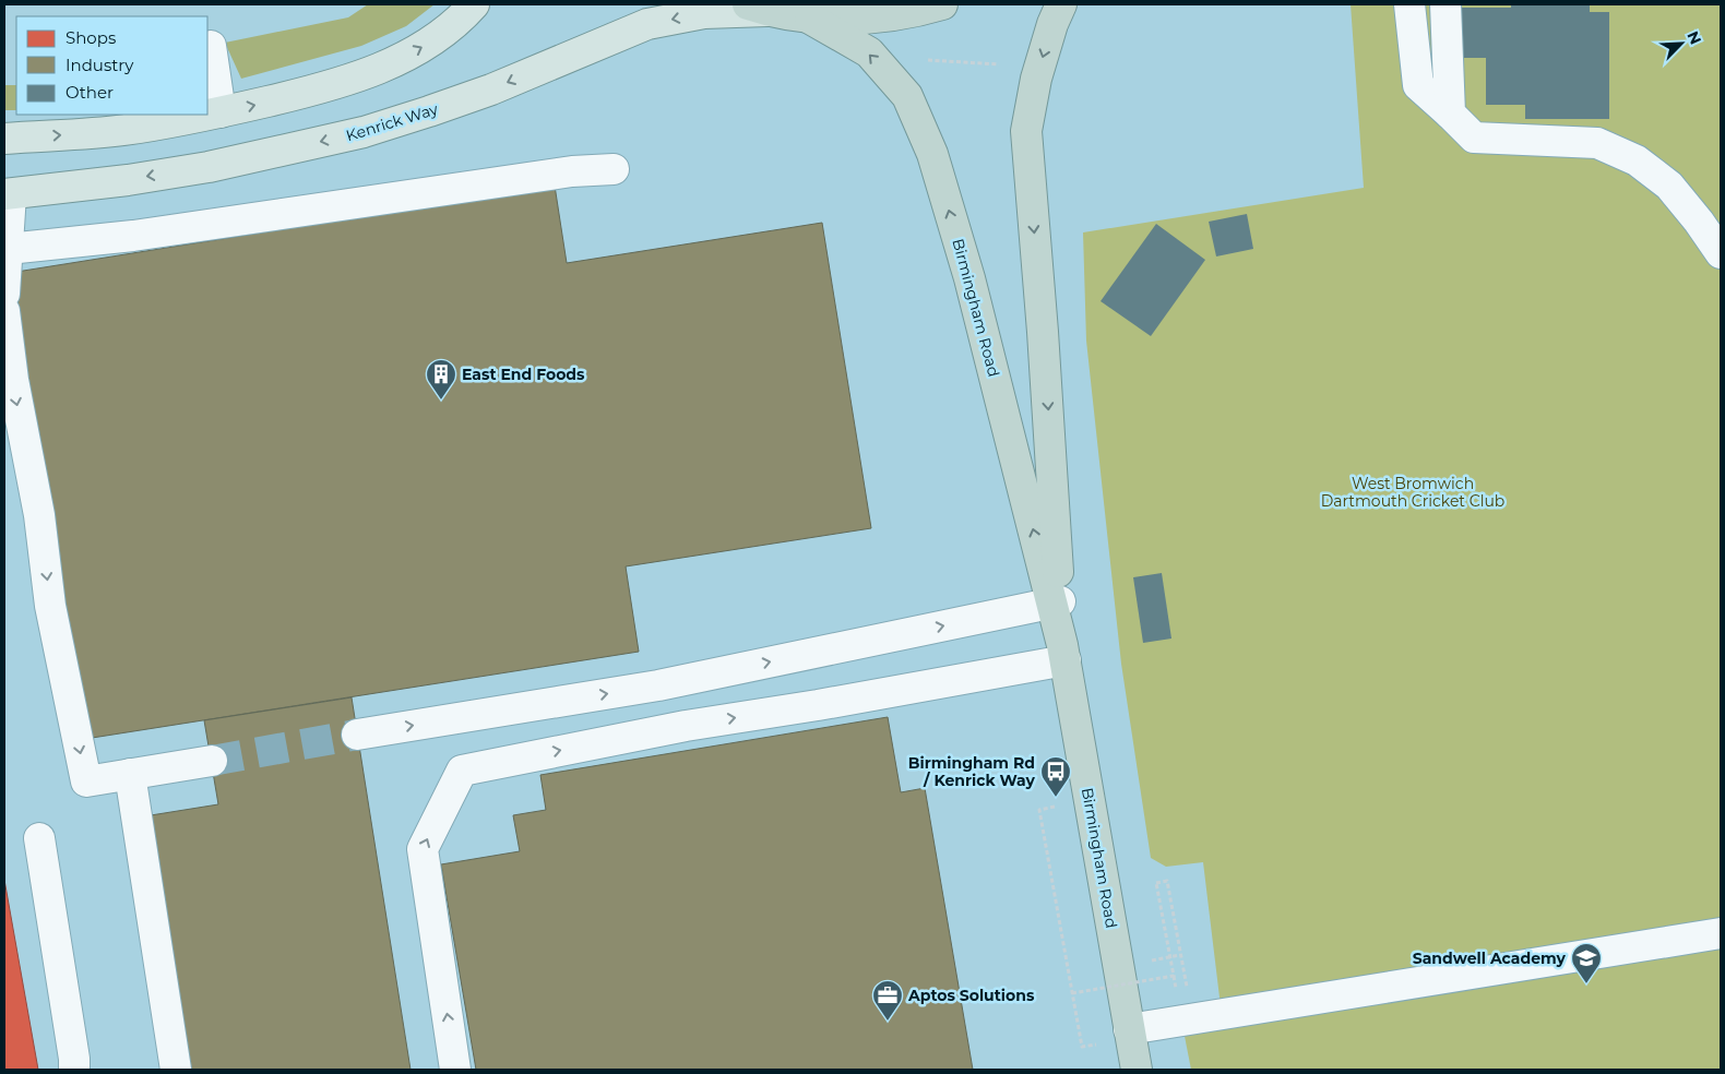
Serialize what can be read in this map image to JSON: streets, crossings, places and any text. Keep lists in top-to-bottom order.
{
  "streets": {
    "highway": ["Birmingham Road"],
    "main road": ["Kenrick Way"]
  },
  "parks": ["West Bromwich Dartmouth Cricket Club"],
  "places": {
    "building": ["East End Foods"],
    "bus stop": ["Birmingham Rd / Kenrick Way"],
    "school or university": ["Sandwell Academy"],
    "office": ["Aptos Solutions"]
  },
  "legend": ["Shops", "Industry", "Other"],
  "north": "top right"
}
